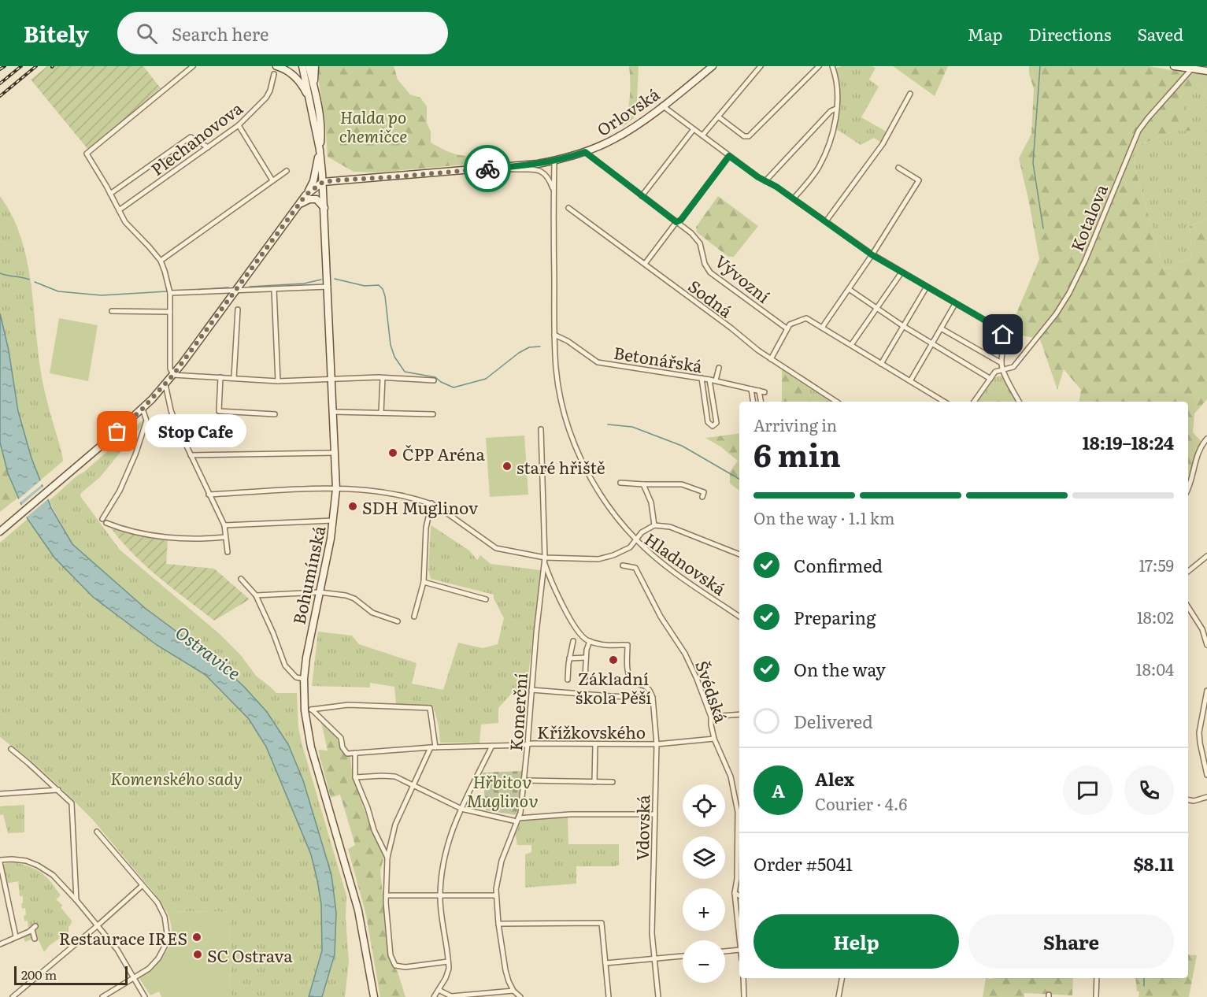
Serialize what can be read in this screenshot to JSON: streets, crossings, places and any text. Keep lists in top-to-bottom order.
{
  "streets": {
    "main road": ["Orlovská", "Bohumínská"],
    "street": [
      "Plechanovova",
      "Kotalova",
      "Vývozní",
      "Sodná",
      "Betonářská",
      "Hladnovská",
      "Švédská",
      "Komerční",
      "Křížkovského",
      "Vdovská"
    ]
  },
  "crossings": [
    ["Orlovská", "Vývozní"],
    ["Orlovská", "Bohumínská"],
    ["Hladnovská", "Bohumínská"],
    ["Hladnovská", "Komerční"],
    ["Švédská", "Křížkovského"],
    ["Komerční", "Křížkovského"],
    ["Křížkovského", "Vdovská"]
  ],
  "water": ["Ostravice"],
  "parks": ["Halda po chemičce", "Komenského sady", "Hřbitov Muglinov"],
  "places": [
    "Stop Cafe",
    "ČPP Aréna",
    "staré hřiště",
    "SDH Muglinov",
    "Základní škola Pěší",
    "Restaurace IRES",
    "SC Ostrava"
  ],
  "scale_bar": "200 m",
  "page": {
    "header": "Bitely",
    "search": "Search here",
    "nav": ["Map", "Directions", "Saved"],
    "heading": ["6 min", "Arriving in", "18:19–18:24"],
    "panel": [
      "Alex",
      "Courier · 4.6",
      "Order #5041",
      "$8.11"
    ],
    "bubble": "Stop Cafe",
    "bar": "On the way · 1.1 km",
    "list": [
      ["Confirmed", "17:59"],
      ["Preparing", "18:02"],
      ["On the way", "18:04"],
      "Delivered"
    ],
    "round": "A",
    "map_buttons": ["+", "−"],
    "buttons": ["Help", "Share"],
    "scale": "200 m"
  }
}
